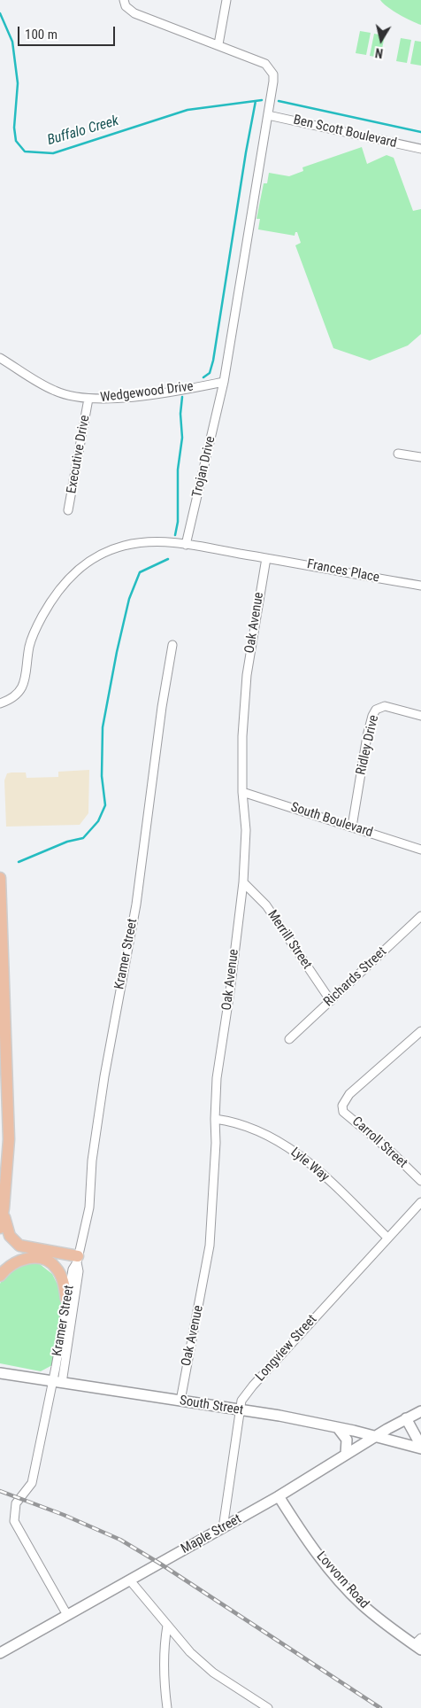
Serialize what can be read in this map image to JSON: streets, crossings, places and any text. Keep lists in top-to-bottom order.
{
  "streets": {
    "street": [
      "Ben Scott Boulevard",
      "Wedgewood Drive",
      "Executive Drive",
      "Trojan Drive",
      "Frances Place",
      "Oak Avenue",
      "Ridley Drive",
      "South Boulevard",
      "Merrill Street",
      "Kramer Street",
      "Richards Street",
      "Carroll Street",
      "Lyle Way",
      "Longview Street",
      "South Street",
      "Maple Street",
      "Lovvorn Road"
    ]
  },
  "crossings": [
    ["Ben Scott Boulevard", "Trojan Drive"],
    ["Wedgewood Drive", "Executive Drive"],
    ["Wedgewood Drive", "Trojan Drive"],
    ["Trojan Drive", "Frances Place"],
    ["Frances Place", "Oak Avenue"],
    ["Oak Avenue", "South Boulevard"],
    ["Oak Avenue", "Merrill Street"],
    ["Oak Avenue", "Lyle Way"],
    ["Oak Avenue", "South Street"],
    ["Ridley Drive", "South Boulevard"],
    ["Merrill Street", "Richards Street"],
    ["Kramer Street", "South Street"],
    ["Lyle Way", "Longview Street"],
    ["Longview Street", "South Street"],
    ["Longview Street", "Maple Street"],
    ["South Street", "Maple Street"],
    ["Maple Street", "Lovvorn Road"]
  ],
  "water": ["Buffalo Creek"],
  "scale_bar": "100 m",
  "north": "bottom"
}
